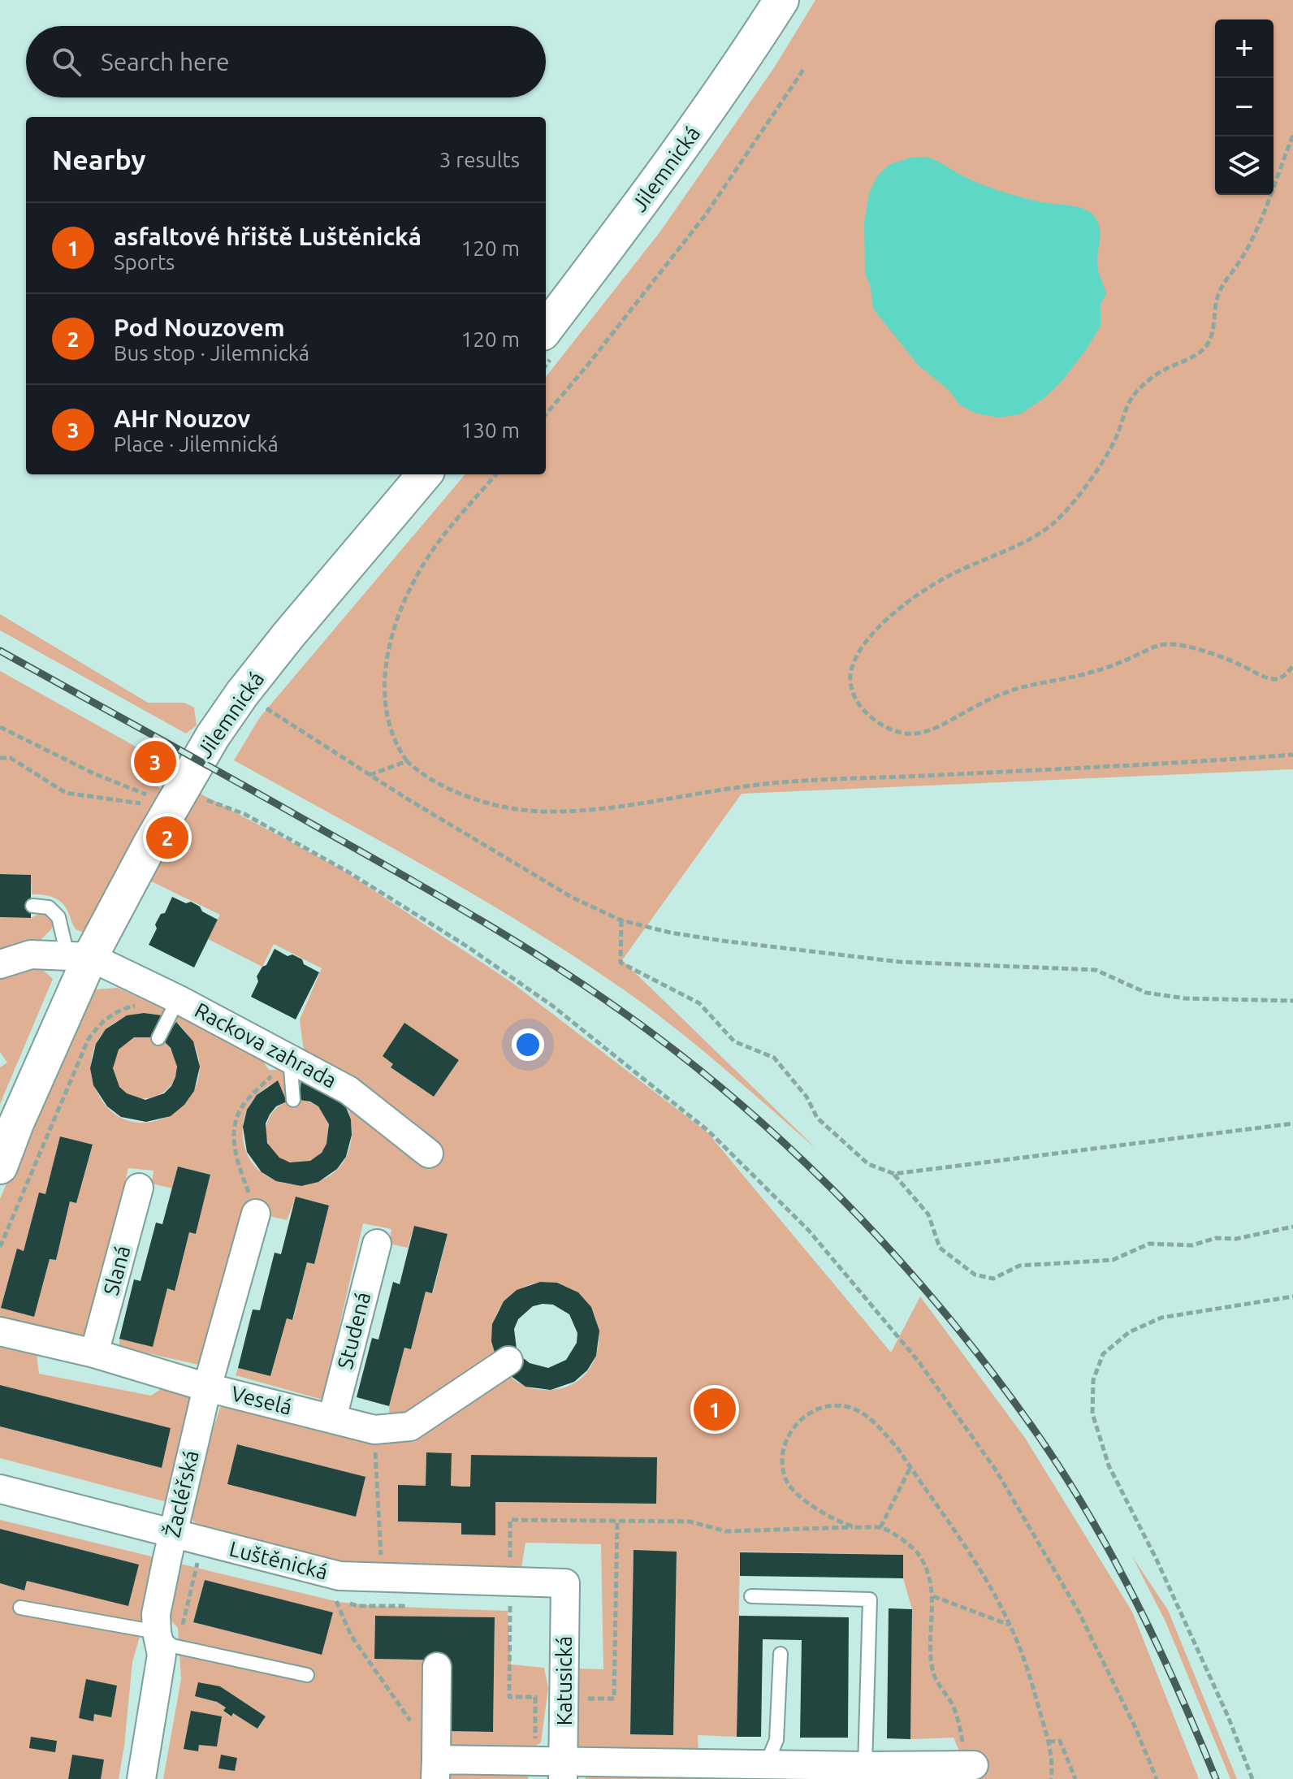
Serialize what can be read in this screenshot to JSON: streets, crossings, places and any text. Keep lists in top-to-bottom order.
{
  "streets": {
    "street": [
      "Jilemnická",
      "Rackova zahrada",
      "Slaná",
      "Studená",
      "Veselá",
      "Žacléřská",
      "Luštěnická",
      "Katusická"
    ]
  },
  "crossings": [
    ["Jilemnická", "Rackova zahrada"],
    ["Slaná", "Veselá"],
    ["Studená", "Veselá"],
    ["Veselá", "Žacléřská"],
    ["Žacléřská", "Luštěnická"],
    ["Luštěnická", "Katusická"]
  ],
  "page": {
    "map_buttons": ["+", "−"],
    "search": "Search here",
    "heading": ["Nearby", "3 results"],
    "list": [
      {
        "mark": "1",
        "name": "asfaltové hřiště Luštěnická",
        "note": "Sports",
        "value": "120 m"
      },
      {
        "mark": "2",
        "name": "Pod Nouzovem",
        "note": "Bus stop · Jilemnická",
        "value": "120 m"
      },
      {
        "mark": "3",
        "name": "AHr Nouzov",
        "note": "Place · Jilemnická",
        "value": "130 m"
      }
    ],
    "pins": ["3", "2", "1"]
  }
}
